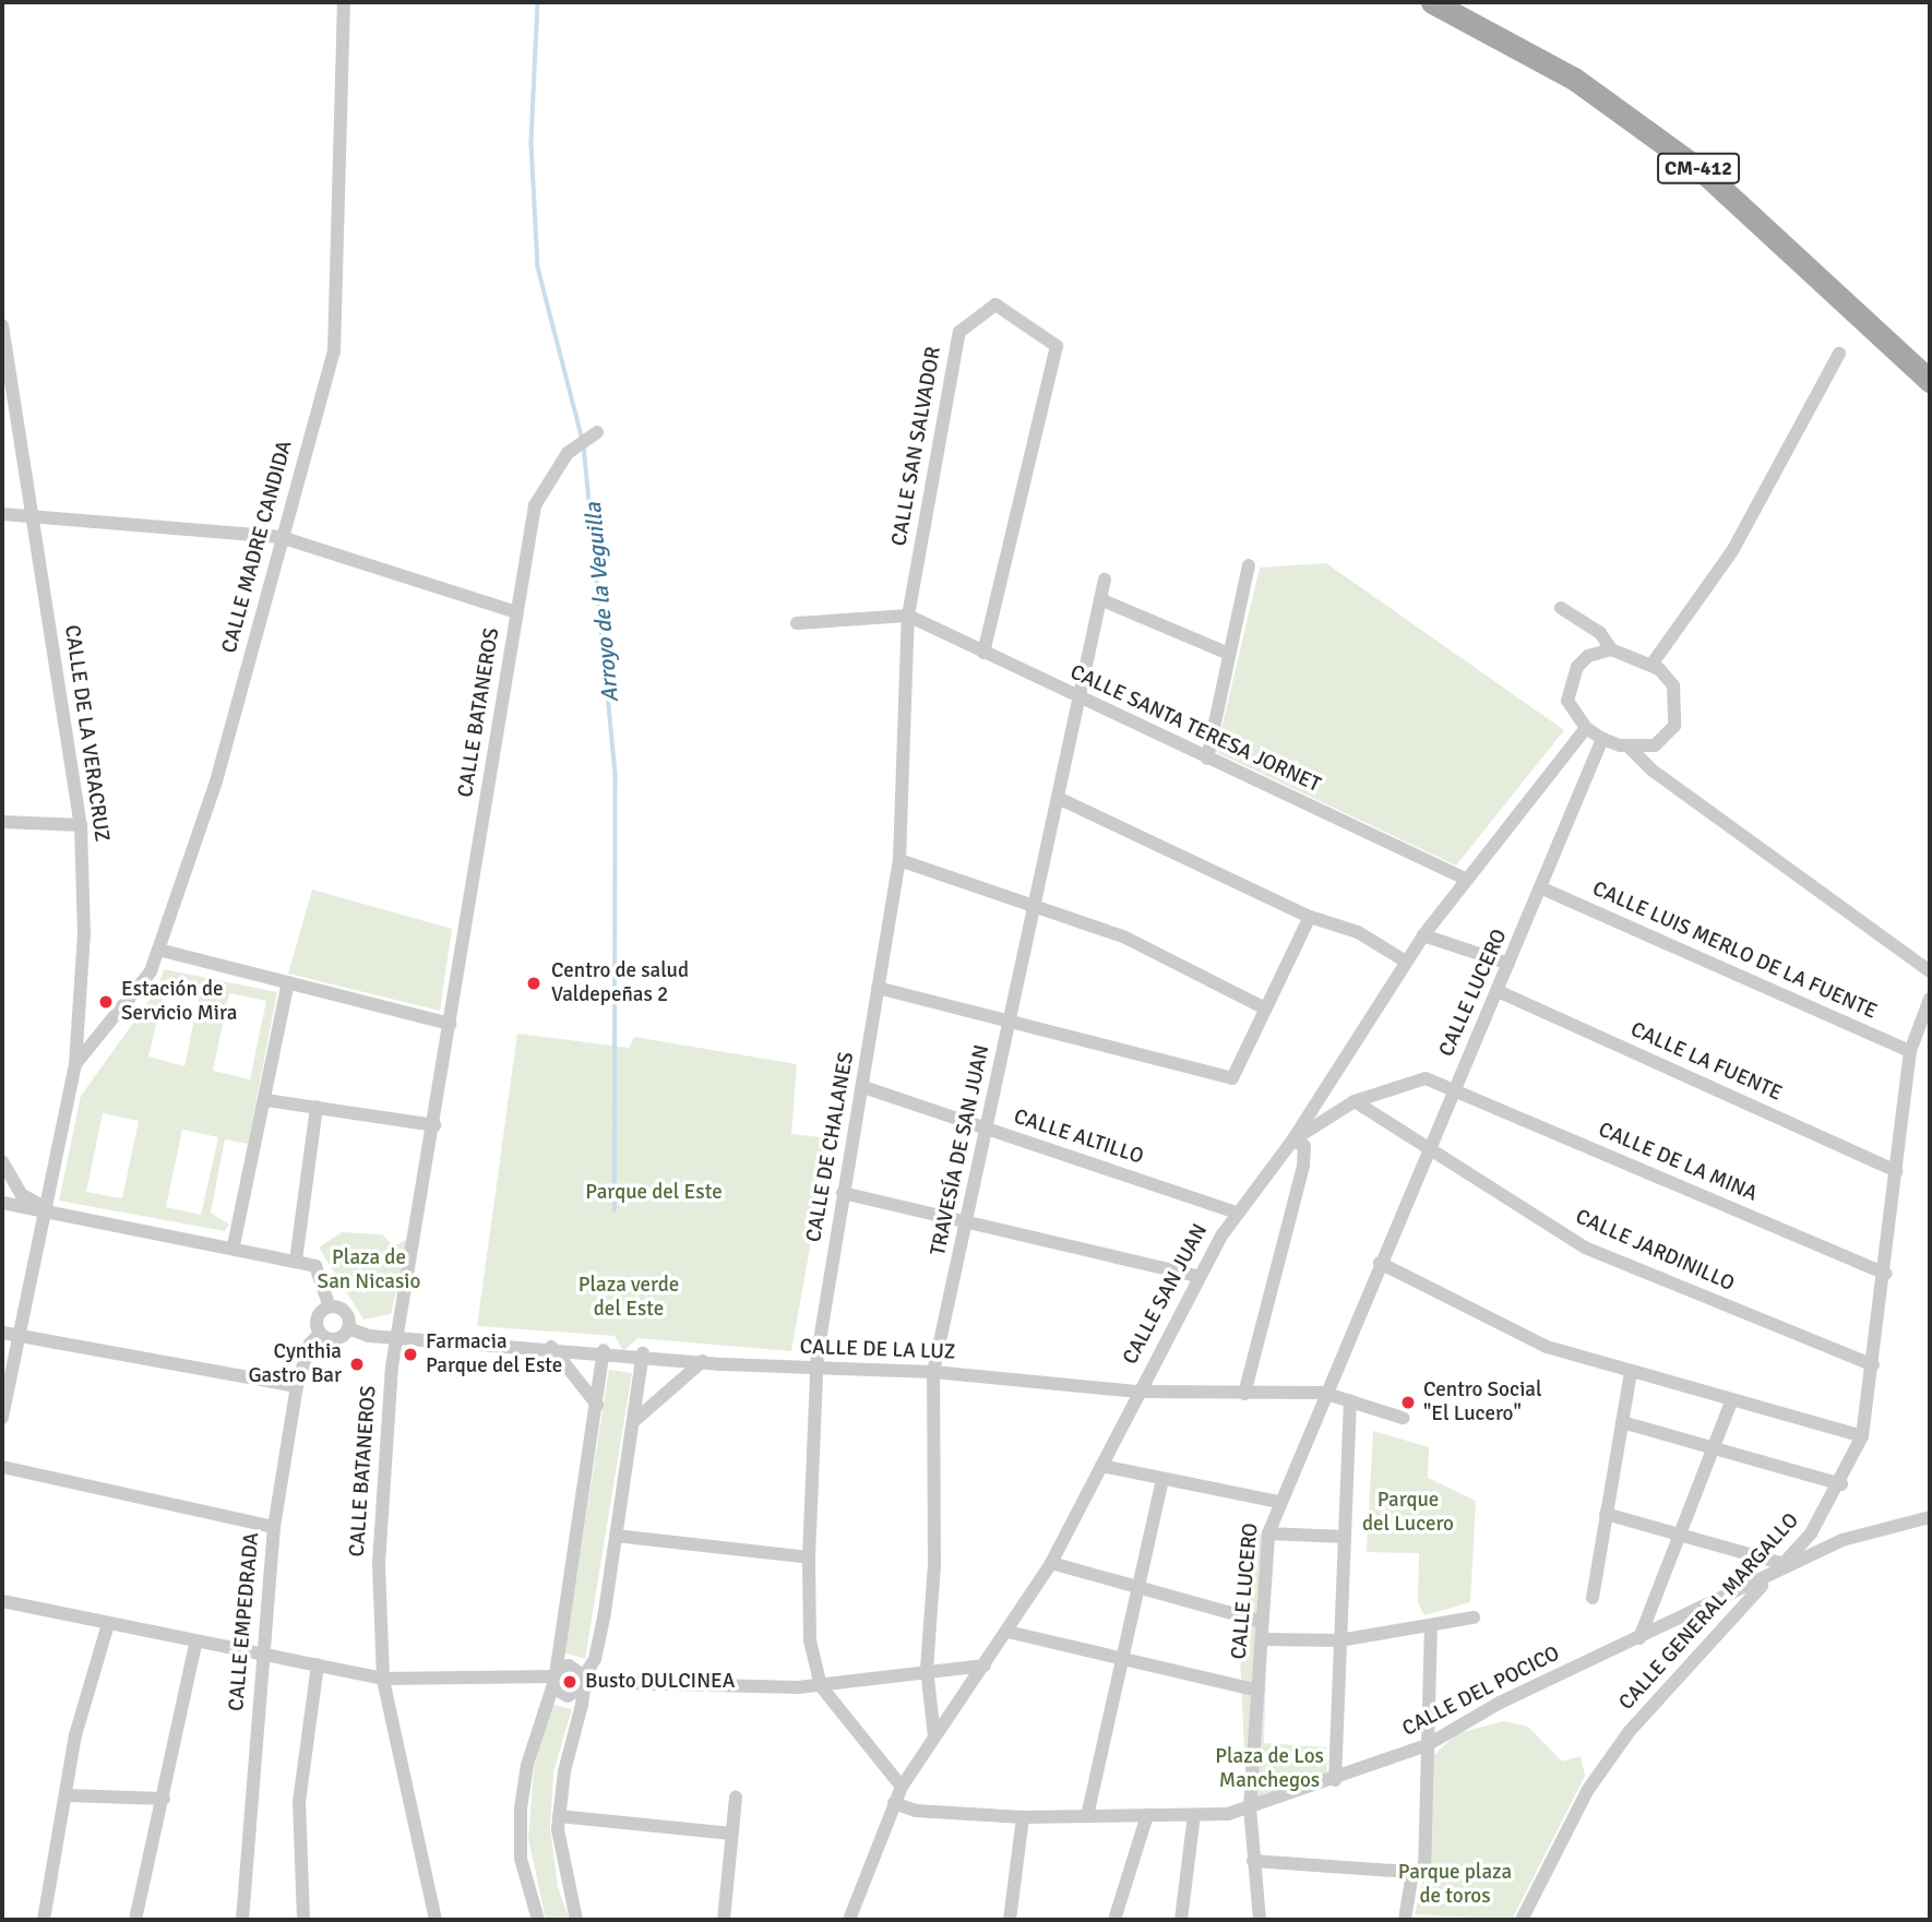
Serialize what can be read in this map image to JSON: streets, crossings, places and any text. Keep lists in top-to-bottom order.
{
  "streets": {
    "main road": ["CM-412"],
    "street": [
      "CALLE SAN SALVADOR",
      "CALLE MADRE CANDIDA",
      "CALLE BATANEROS",
      "CALLE SANTA TERESA JORNET",
      "CALLE DE LA VERACRUZ",
      "CALLE LUIS MERLO DE LA FUENTE",
      "CALLE LUCERO",
      "CALLE LA FUENTE",
      "CALLE ALTILLO",
      "CALLE DE CHALANES",
      "TRAVESÍA DE SAN JUAN",
      "CALLE DE LA MINA",
      "CALLE JARDINILLO",
      "CALLE SAN JUAN",
      "CALLE DE LA LUZ",
      "CALLE GENERAL MARGALLO",
      "CALLE EMPEDRADA",
      "CALLE DEL POCICO"
    ]
  },
  "crossings": [
    ["CALLE SAN SALVADOR", "CALLE SANTA TERESA JORNET"],
    ["CALLE SAN SALVADOR", "CALLE DE CHALANES"],
    ["CALLE MADRE CANDIDA", "CALLE DE LA VERACRUZ"],
    ["CALLE BATANEROS", "CALLE DE LA LUZ"],
    ["CALLE SANTA TERESA JORNET", "CALLE DE CHALANES"],
    ["CALLE SANTA TERESA JORNET", "TRAVESÍA DE SAN JUAN"],
    ["CALLE SANTA TERESA JORNET", "CALLE SAN JUAN"],
    ["CALLE LUIS MERLO DE LA FUENTE", "CALLE LUCERO"],
    ["CALLE LUIS MERLO DE LA FUENTE", "CALLE GENERAL MARGALLO"],
    ["CALLE LUCERO", "CALLE LA FUENTE"],
    ["CALLE LUCERO", "CALLE DE LA MINA"],
    ["CALLE LUCERO", "CALLE JARDINILLO"],
    ["CALLE LUCERO", "CALLE SAN JUAN"],
    ["CALLE LUCERO", "CALLE DE LA LUZ"],
    ["CALLE LUCERO", "CALLE DEL POCICO"],
    ["CALLE LA FUENTE", "CALLE GENERAL MARGALLO"],
    ["CALLE ALTILLO", "CALLE DE CHALANES"],
    ["CALLE ALTILLO", "TRAVESÍA DE SAN JUAN"],
    ["CALLE ALTILLO", "CALLE SAN JUAN"],
    ["CALLE DE CHALANES", "CALLE DE LA LUZ"],
    ["TRAVESÍA DE SAN JUAN", "CALLE SAN JUAN"],
    ["TRAVESÍA DE SAN JUAN", "CALLE DE LA LUZ"],
    ["CALLE DE LA MINA", "CALLE JARDINILLO"],
    ["CALLE DE LA MINA", "CALLE SAN JUAN"],
    ["CALLE DE LA MINA", "CALLE GENERAL MARGALLO"],
    ["CALLE JARDINILLO", "CALLE GENERAL MARGALLO"],
    ["CALLE SAN JUAN", "CALLE DE LA LUZ"],
    ["CALLE SAN JUAN", "CALLE DEL POCICO"],
    ["CALLE DE LA LUZ", "CALLE EMPEDRADA"],
    ["CALLE GENERAL MARGALLO", "CALLE DEL POCICO"]
  ],
  "water": ["Arroyo de la Veguilla"],
  "parks": [
    "Parque del Este",
    "Plaza de San Nicasio",
    "Plaza verde del Este",
    "Parque del Lucero",
    "Plaza de Los Manchegos",
    "Parque plaza de toros"
  ],
  "places": [
    "Centro de salud Valdepeñas 2",
    "Estación de Servicio Mira",
    "Farmacia Parque del Este",
    "Cynthia Gastro Bar",
    "Centro Social \"El Lucero\"",
    "Busto DULCINEA"
  ]
}
